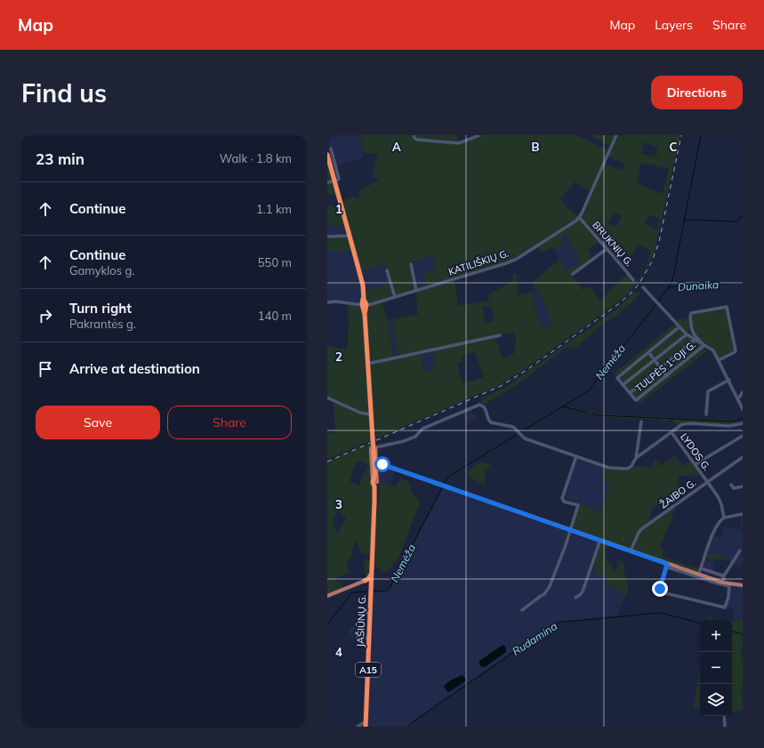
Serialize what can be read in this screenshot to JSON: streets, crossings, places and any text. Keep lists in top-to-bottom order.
{
  "streets": {
    "highway": ["JAŠIŪNŲ G.", "A15"],
    "street": [
      "BRUKNIŲ G.",
      "KATILIŠKIŲ G.",
      "TULPĖS 1-OJI G.",
      "LYDOS G.",
      "ŽAIBO G."
    ]
  },
  "crossings": [
    ["BRUKNIŲ G.", "KATILIŠKIŲ G."],
    ["KATILIŠKIŲ G.", "A15"],
    ["LYDOS G.", "ŽAIBO G."],
    ["JAŠIŪNŲ G.", "A15"]
  ],
  "water": ["Dunaika", "Nemėža", "Rudamina"],
  "page": {
    "header": "Map",
    "nav": ["Map", "Layers", "Share"],
    "buttons": [
      "Directions",
      ["Save", "Share"]
    ],
    "title": "Find us",
    "heading": ["23 min", "Walk · 1.8 km"],
    "list": [
      ["Continue", "1.1 km"],
      ["Continue", "Gamyklos g.", "550 m"],
      ["Turn right", "Pakrantės g.", "140 m"],
      "Arrive at destination"
    ],
    "map_buttons": ["+", "−"]
  },
  "grid": {
    "columns": ["A", "B", "C"],
    "rows": [
      "1",
      "2",
      "3",
      "4"
    ]
  }
}
